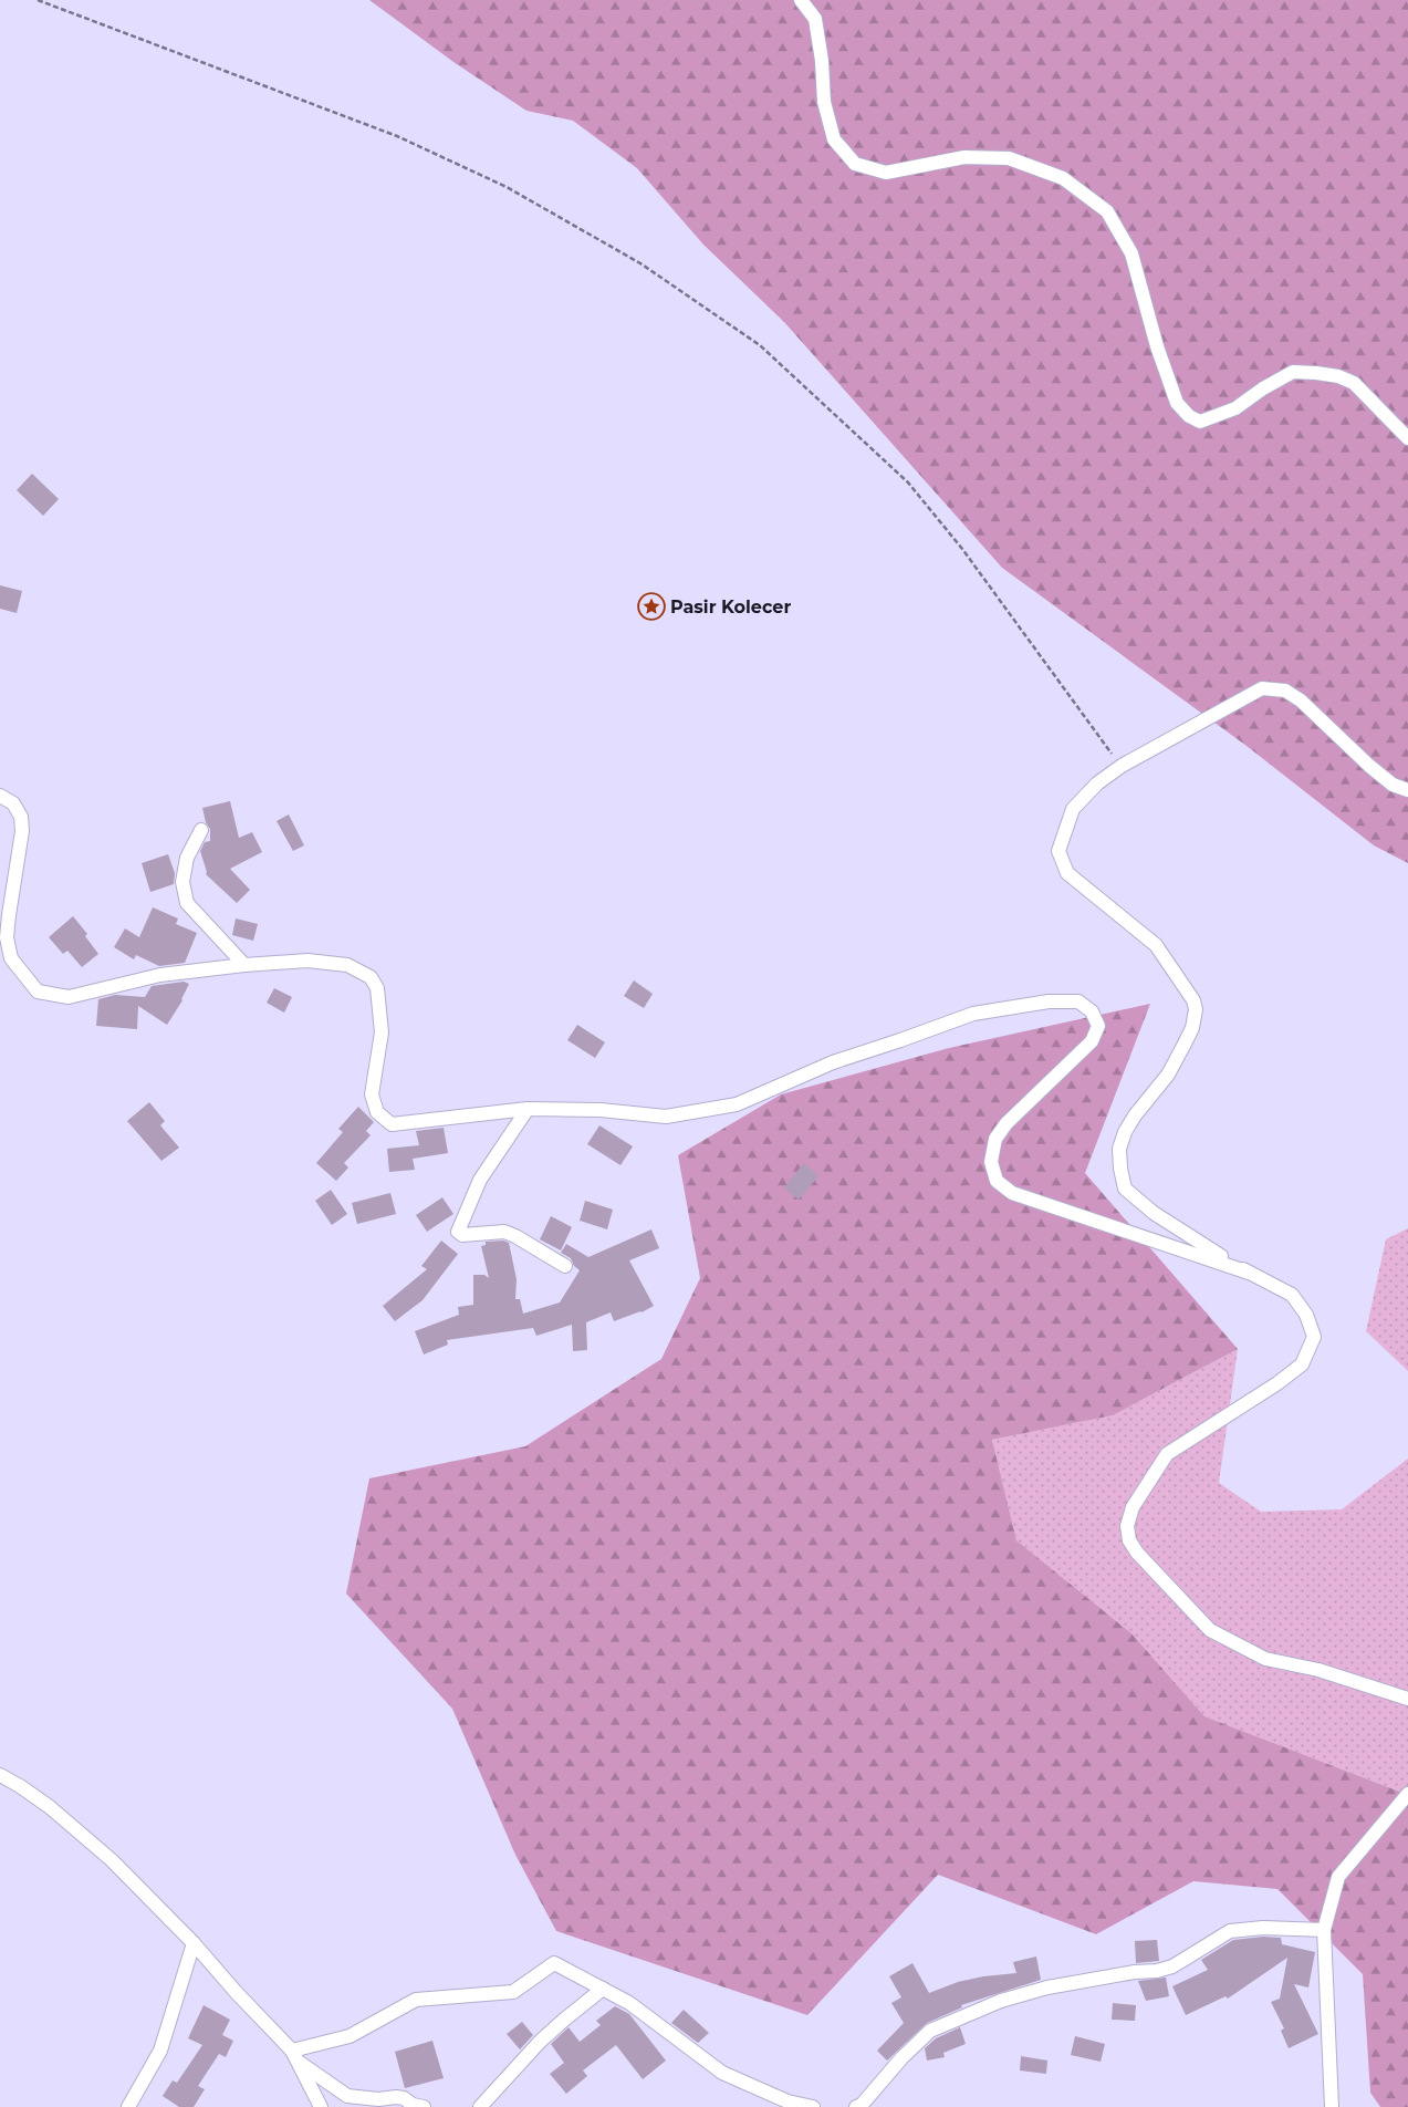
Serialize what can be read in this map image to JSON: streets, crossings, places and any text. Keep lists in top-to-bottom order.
{
  "places": {
    "place": ["Pasir Kolecer"]
  }
}
